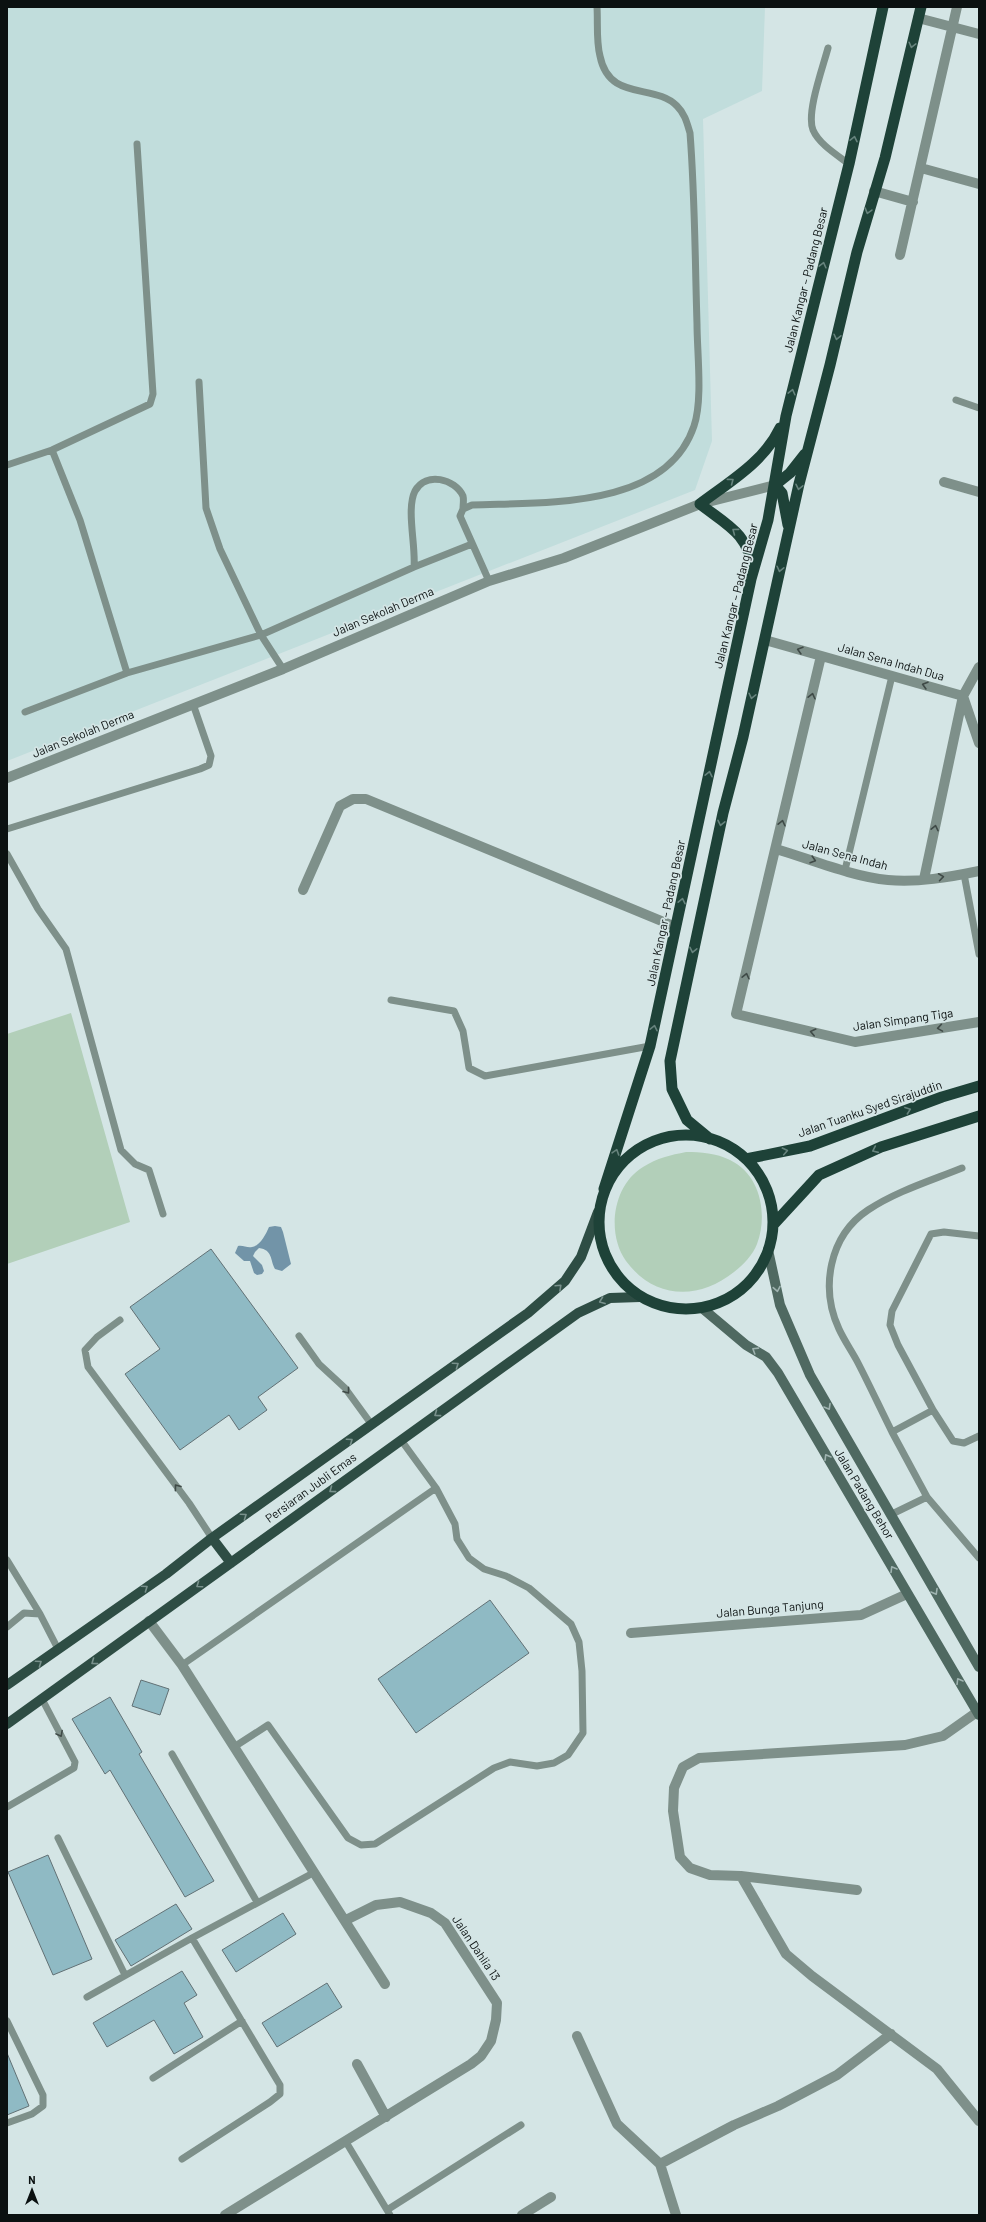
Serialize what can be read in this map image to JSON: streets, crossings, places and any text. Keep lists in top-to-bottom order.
{
  "streets": {
    "highway": ["Jalan Kangar – Padang Besar", "Jalan Tuanku Syed Sirajuddin"],
    "main road": ["Persiaran Jubli Emas", "Jalan Padang Behor"],
    "street": [
      "Jalan Sekolah Derma",
      "Jalan Sena Indah Dua",
      "Jalan Sena Indah",
      "Jalan Simpang Tiga",
      "Jalan Bunga Tanjung",
      "Jalan Dahlia 13"
    ]
  },
  "crossings": [
    ["Jalan Kangar – Padang Besar", "Jalan Sekolah Derma"],
    ["Jalan Kangar – Padang Besar", "Jalan Tuanku Syed Sirajuddin"],
    ["Jalan Kangar – Padang Besar", "Persiaran Jubli Emas"],
    ["Jalan Kangar – Padang Besar", "Jalan Padang Behor"],
    ["Jalan Sena Indah", "Jalan Simpang Tiga"],
    ["Jalan Padang Behor", "Jalan Bunga Tanjung"]
  ],
  "one_way": ["Jalan Sena Indah Dua", "Jalan Sena Indah"],
  "north": "top"
}
